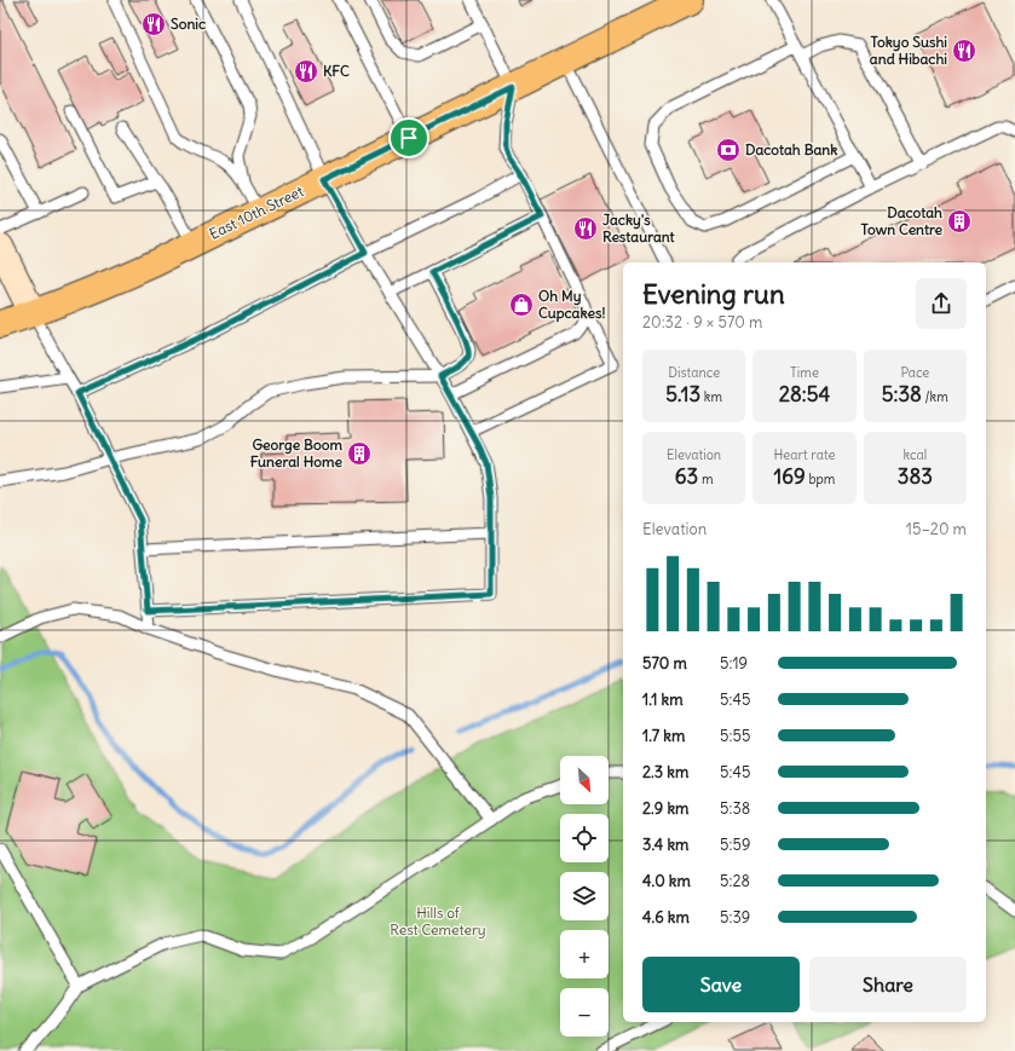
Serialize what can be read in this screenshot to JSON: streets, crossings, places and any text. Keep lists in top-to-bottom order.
{
  "streets": {
    "main road": ["East 10th Street"]
  },
  "parks": ["Hills of Rest Cemetery"],
  "places": {
    "restaurant": [
      "Sonic",
      "Tokyo Sushi and Hibachi",
      "KFC",
      "Jacky's Restaurant"
    ],
    "bank": ["Dacotah Bank"],
    "building": ["Dacotah Town Centre", "George Boom Funeral Home"],
    "shop": ["Oh My Cupcakes!"]
  },
  "north": "bottom right",
  "page": {
    "heading": ["Evening run", "20:32 · 9 × 570 m"],
    "stats": [
      ["Distance", "5.13 km"],
      ["Time", "28:54"],
      ["Pace", "5:38 /km"],
      ["Elevation", "63 m"],
      ["Heart rate", "169 bpm"],
      ["kcal", "383"]
    ],
    "chart": ["Elevation", "15–20 m"],
    "list": [
      {
        "name": "570 m",
        "note": "5:19"
      },
      {
        "name": "1.1 km",
        "note": "5:45"
      },
      {
        "name": "1.7 km",
        "note": "5:55"
      },
      {
        "name": "2.3 km",
        "note": "5:45"
      },
      {
        "name": "2.9 km",
        "note": "5:38"
      },
      {
        "name": "3.4 km",
        "note": "5:59"
      },
      {
        "name": "4.0 km",
        "note": "5:28"
      },
      {
        "name": "4.6 km",
        "note": "5:39"
      }
    ],
    "map_buttons": ["+", "−"],
    "buttons": ["Save", "Share"]
  }
}
